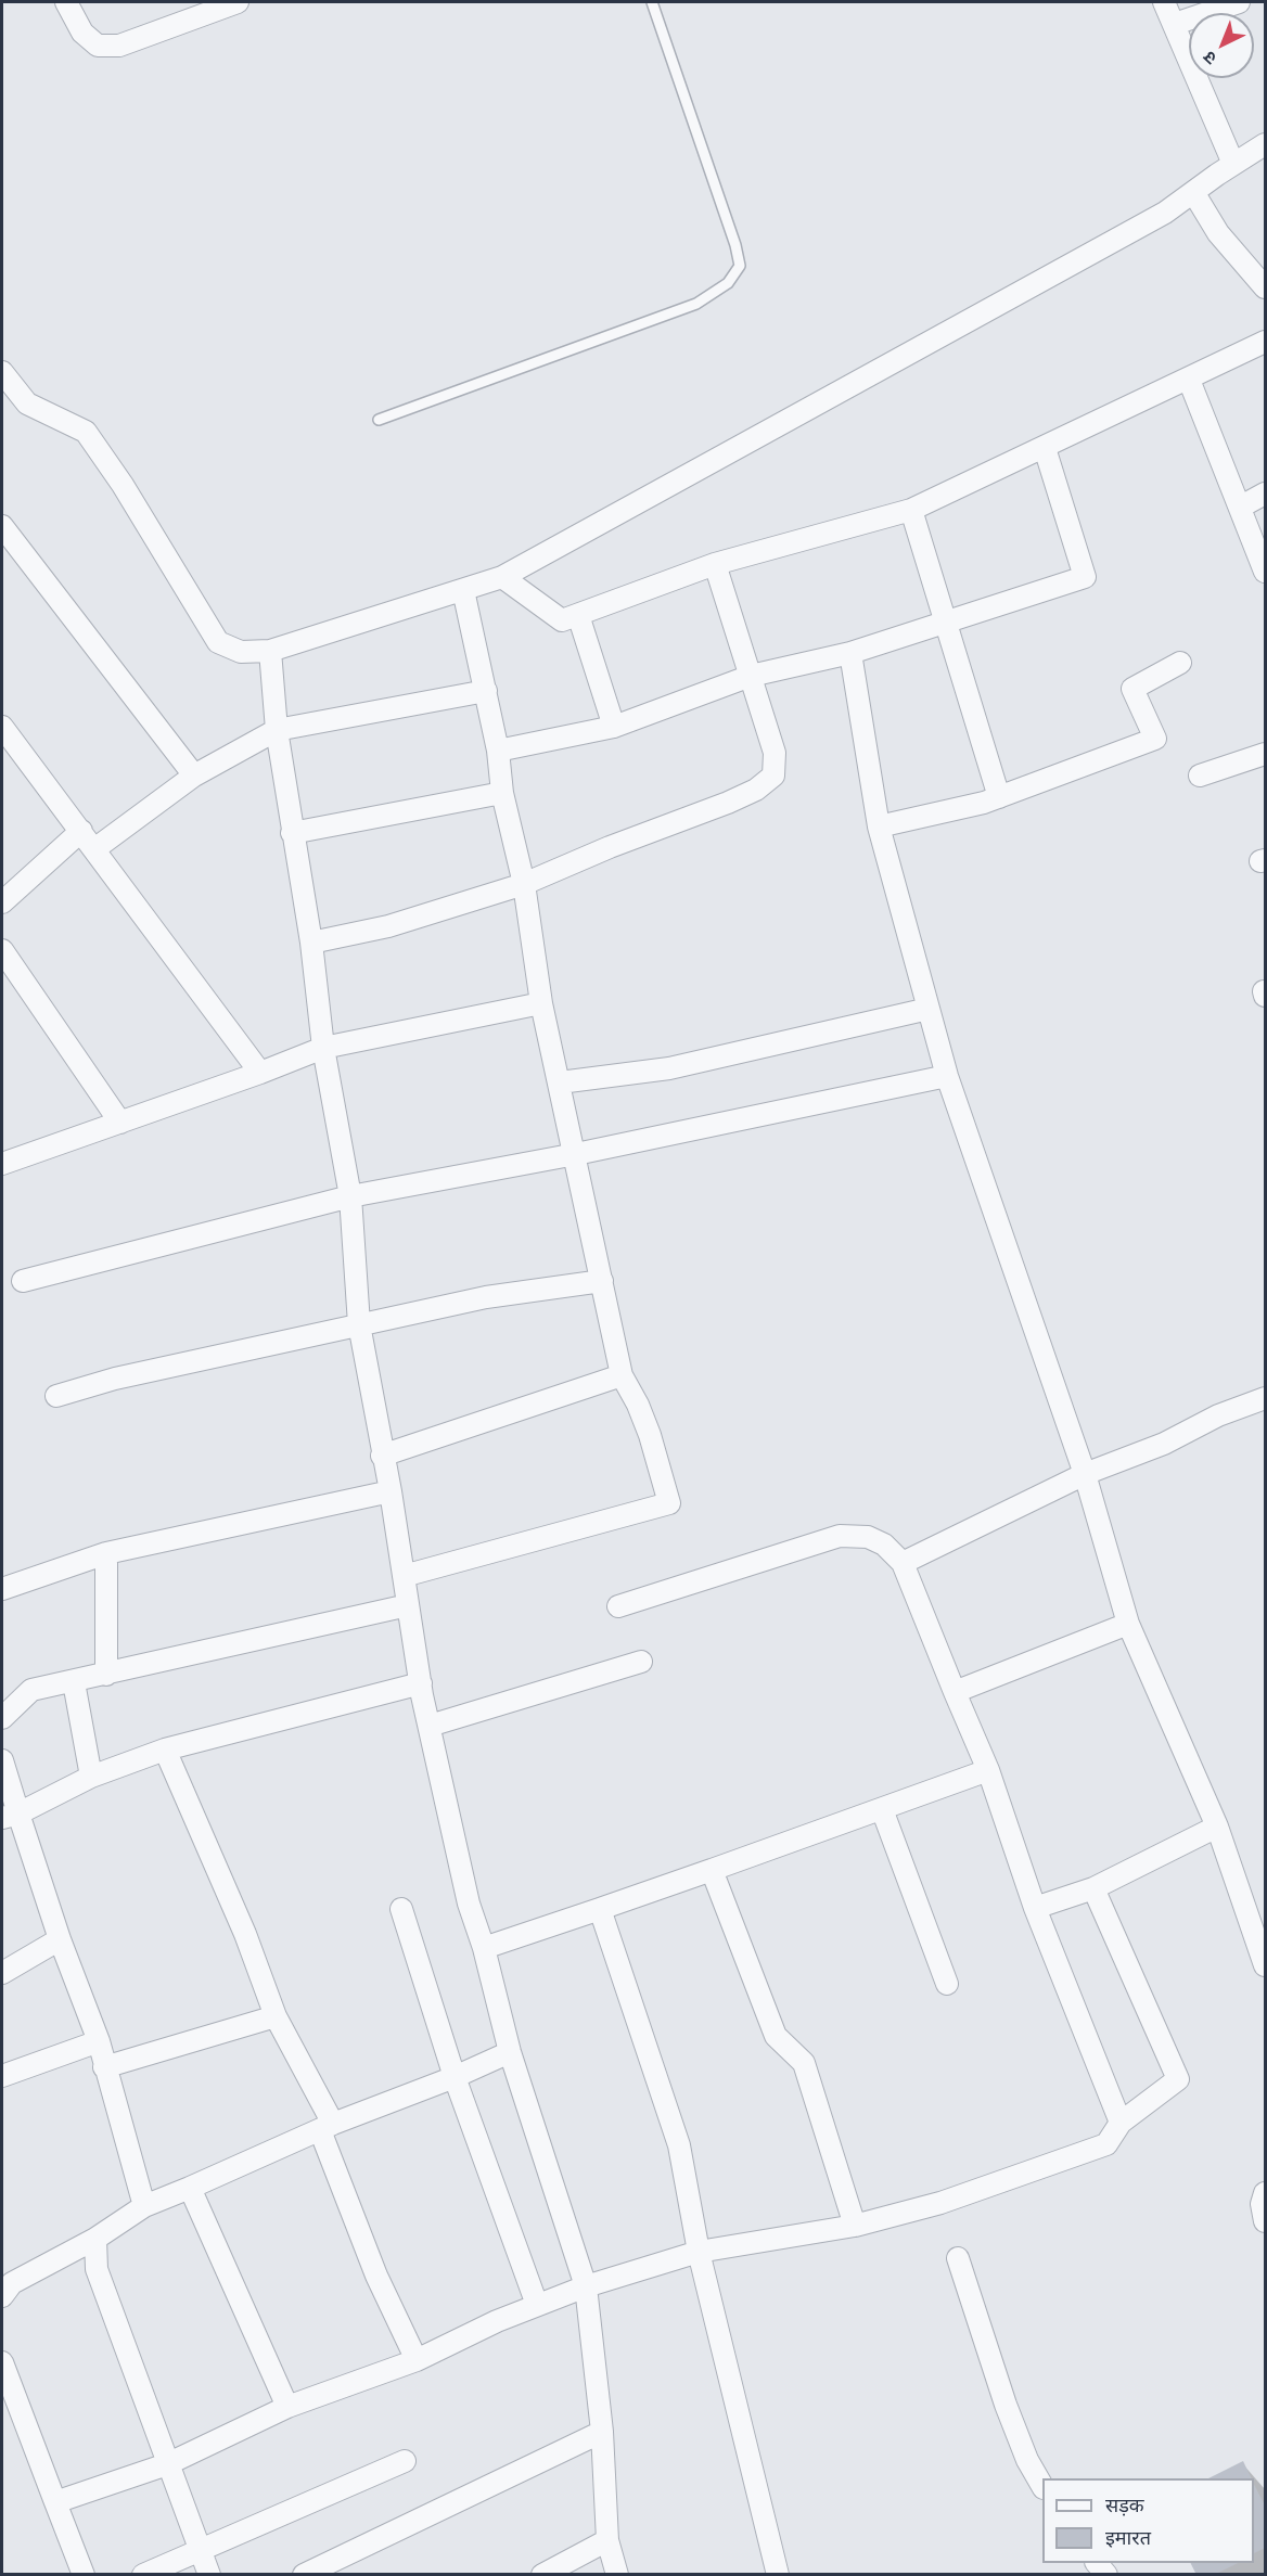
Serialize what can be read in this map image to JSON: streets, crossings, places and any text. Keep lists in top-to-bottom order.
{
  "legend": ["सड़क", "इमारत"],
  "north": "bottom left"
}
